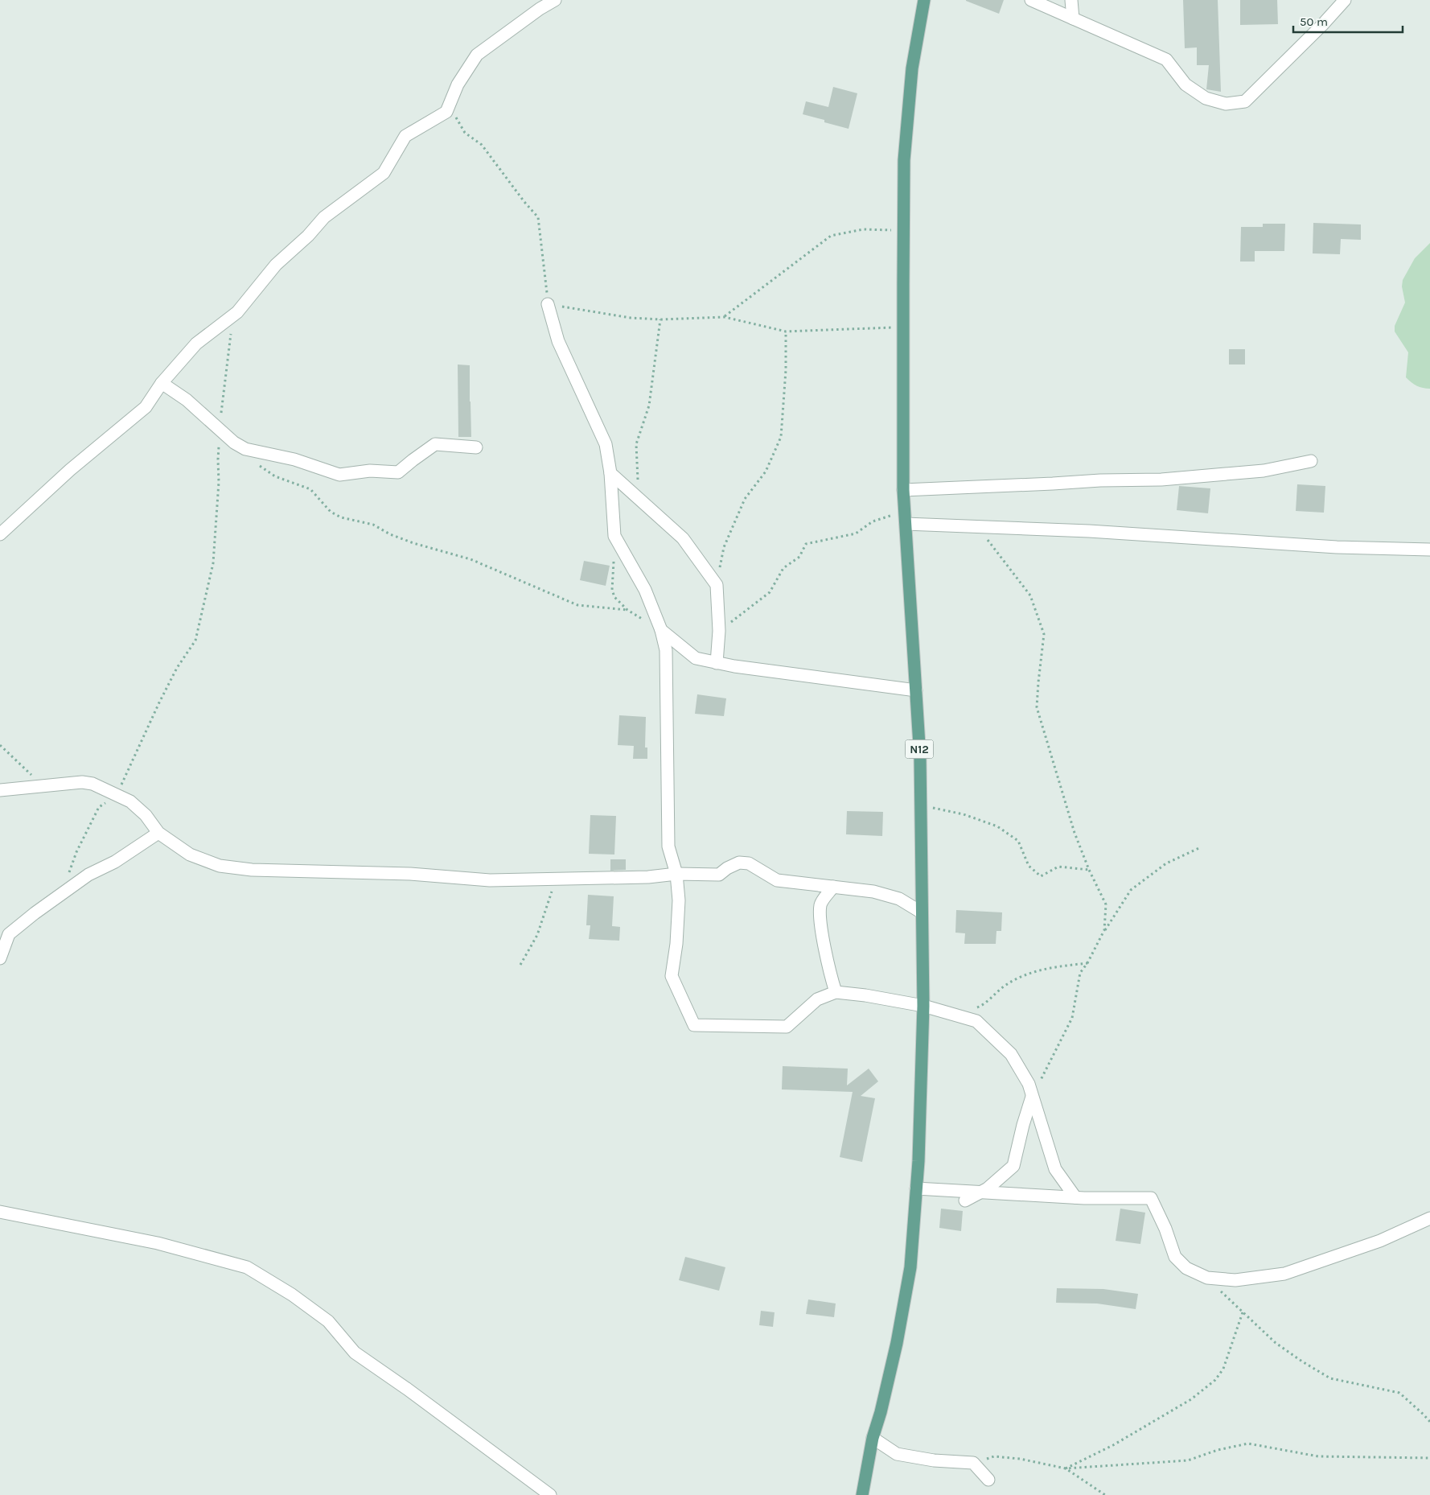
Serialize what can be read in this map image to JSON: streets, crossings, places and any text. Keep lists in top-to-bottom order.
{
  "streets": {
    "main road": ["N12"]
  },
  "scale_bar": "50 m"
}
